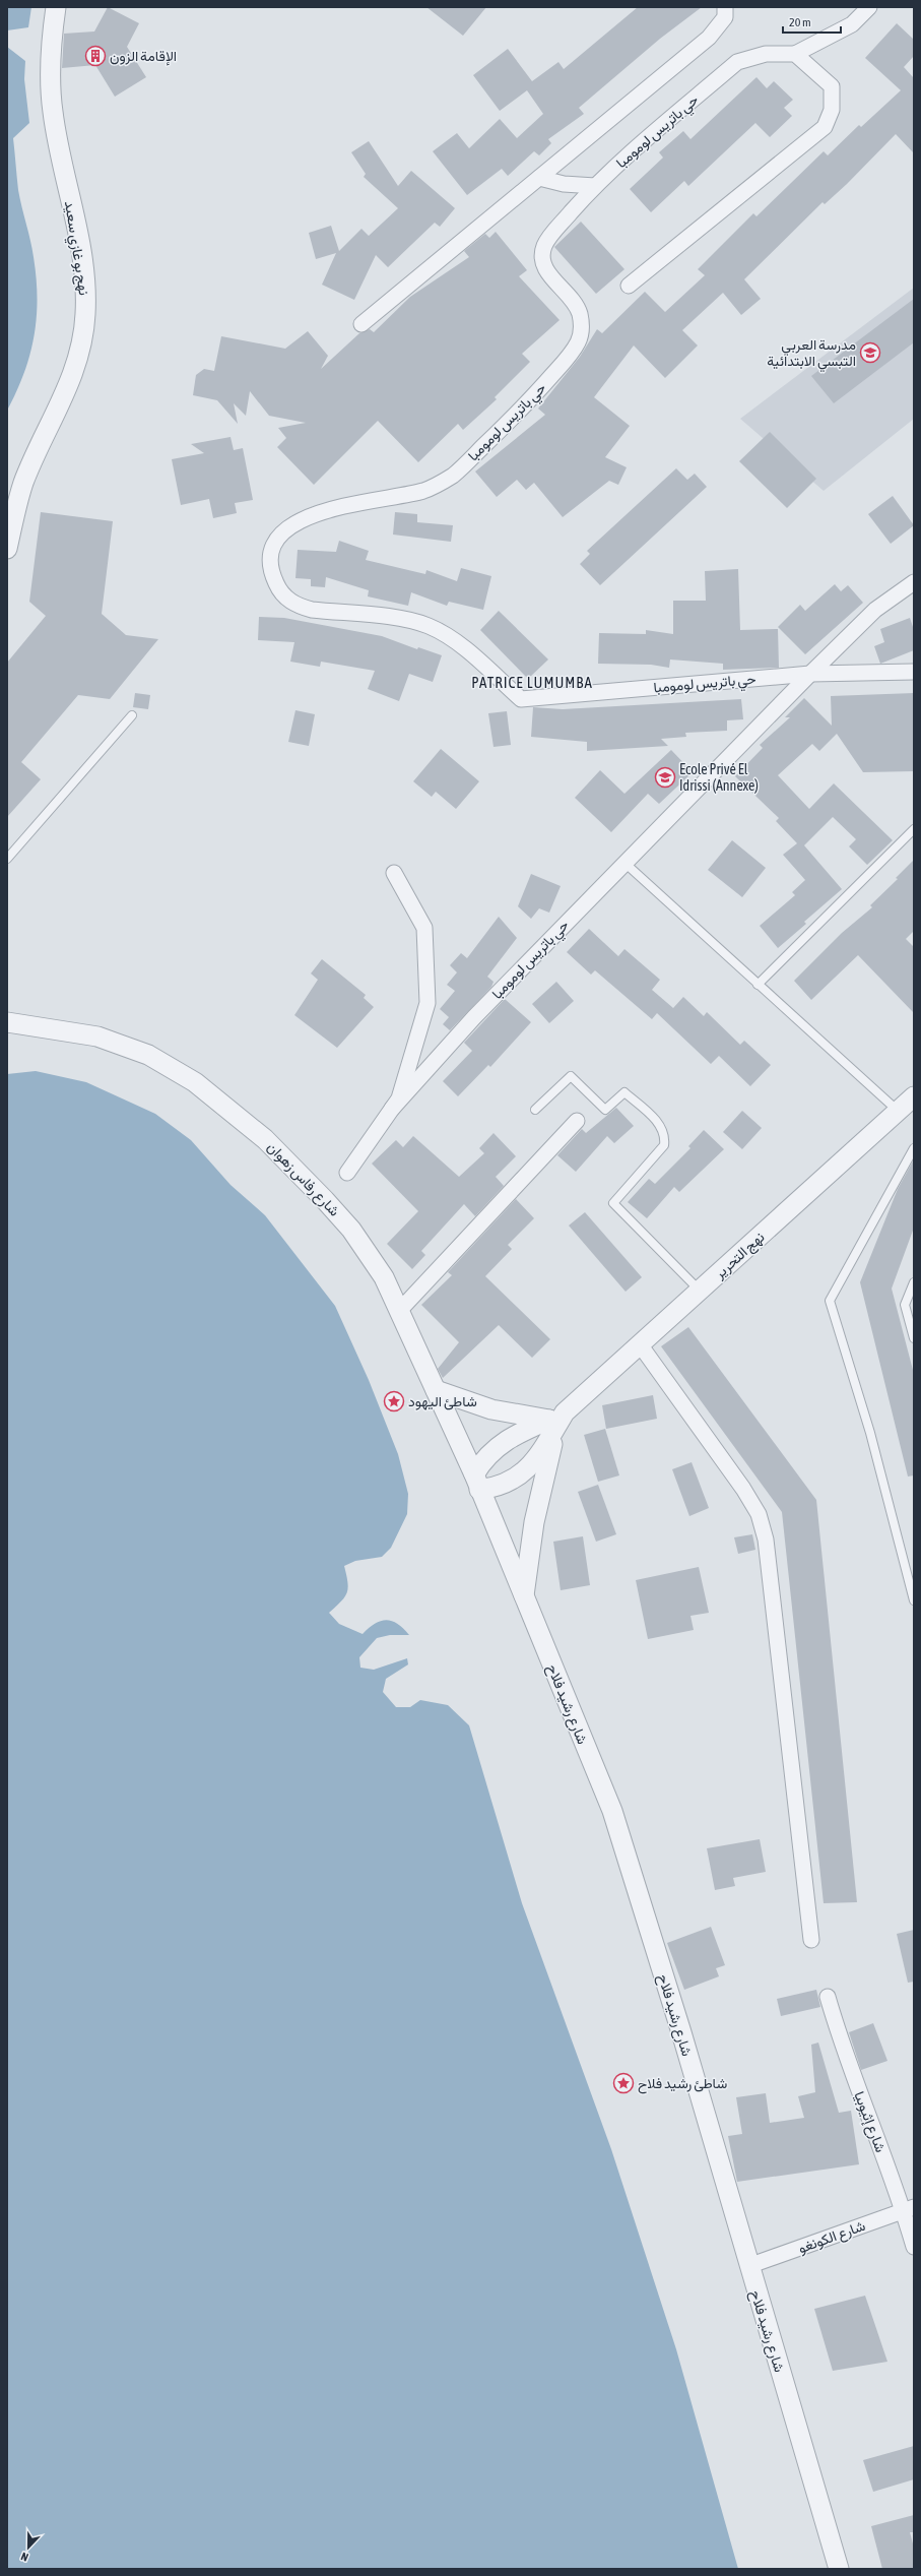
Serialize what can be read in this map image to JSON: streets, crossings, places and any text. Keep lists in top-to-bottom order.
{
  "streets": {
    "street": [
      "حي باتريس لومومبا",
      "نهج بو غازي سعيد",
      "شارع رفاس زهوان",
      "نهج التحرير",
      "شارع رشيد فلاح",
      "شارع إثيوبيا",
      "شارع الكونغو"
    ]
  },
  "crossings": [
    ["شارع رفاس زهوان", "نهج التحرير"],
    ["شارع رفاس زهوان", "شارع رشيد فلاح"],
    ["نهج التحرير", "شارع رشيد فلاح"],
    ["شارع رشيد فلاح", "شارع الكونغو"],
    ["شارع إثيوبيا", "شارع الكونغو"]
  ],
  "districts": ["PATRICE LUMUMBA"],
  "places": {
    "building": ["الإقامة الزون"],
    "school or university": ["مدرسة العربي التبسي الابتدائية", "Ecole Privé El Idrissi (Annexe)"],
    "place": ["شاطئ اليهود", "شاطئ رشيد فلاح"]
  },
  "scale_bar": "20 m",
  "north": "bottom"
}
